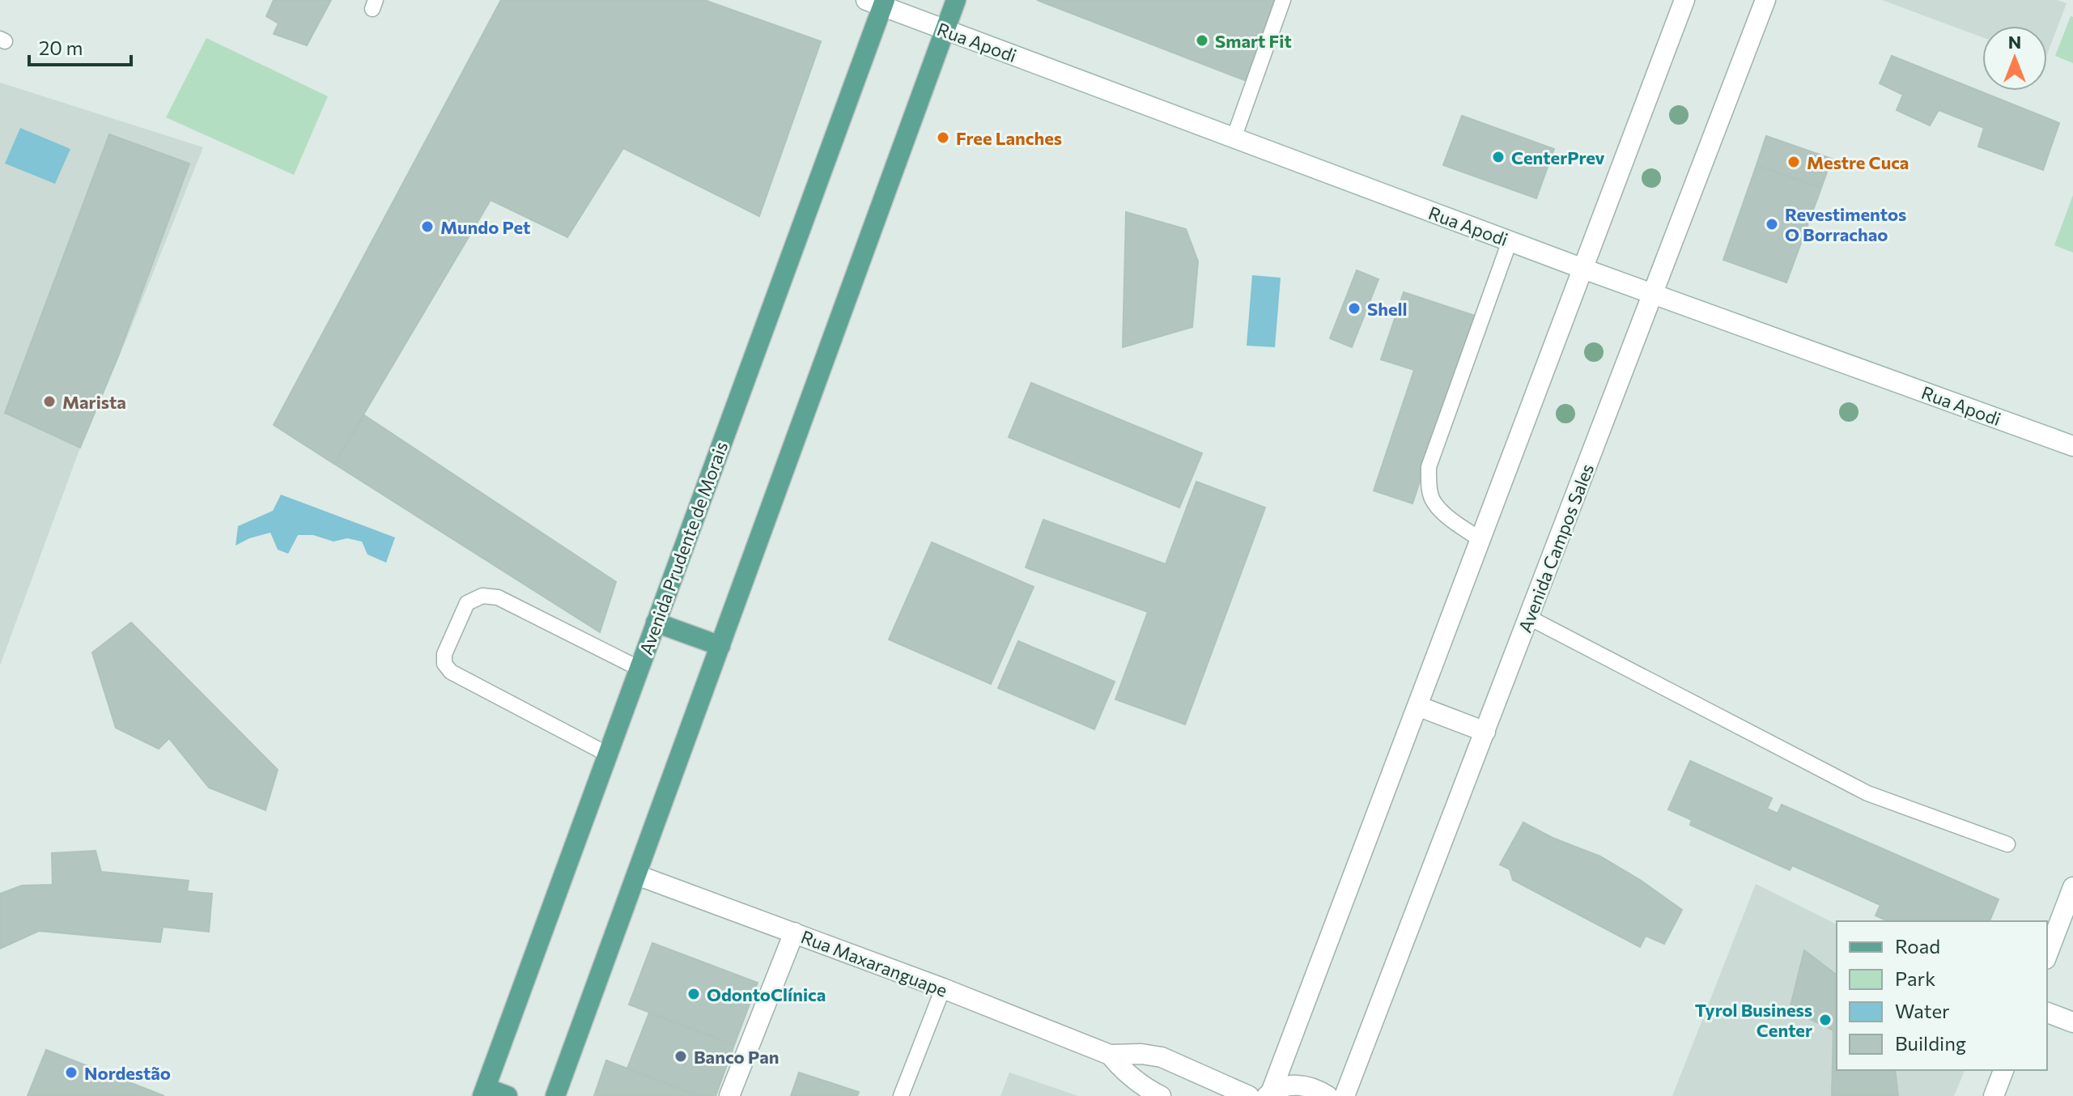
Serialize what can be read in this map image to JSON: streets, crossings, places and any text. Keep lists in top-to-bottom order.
{
  "streets": {
    "main road": ["Avenida Prudente de Morais"],
    "street": ["Rua Apodi", "Avenida Campos Sales", "Rua Maxaranguape"]
  },
  "crossings": [
    ["Rua Apodi", "Avenida Prudente de Morais"],
    ["Rua Apodi", "Avenida Campos Sales"]
  ],
  "places": [
    "Smart Fit",
    "Free Lanches",
    "CenterPrev",
    "Mestre Cuca",
    "Revestimentos O Borrachao",
    "Mundo Pet",
    "Shell",
    "Marista",
    "OdontoClínica",
    "Tyrol Business Center",
    "Banco Pan",
    "Nordestão"
  ],
  "legend": [
    "Road",
    "Park",
    "Water",
    "Building"
  ],
  "scale_bar": "20 m",
  "north": "top"
}
